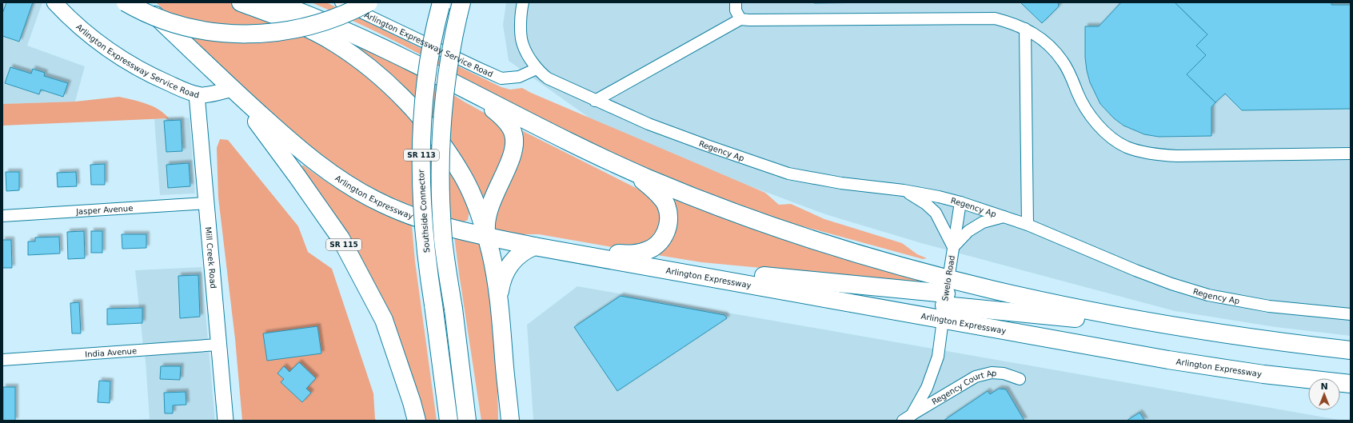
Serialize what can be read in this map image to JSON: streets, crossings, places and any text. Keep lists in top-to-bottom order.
{
  "streets": {
    "highway": [
      "SR 113",
      "Arlington Expressway",
      "Southside Connector",
      "SR 115"
    ],
    "street": [
      "Arlington Expressway Service Road",
      "Regency Ap",
      "Jasper Avenue",
      "Mill Creek Road",
      "Swelo Road",
      "India Avenue",
      "Regency Court Ap"
    ]
  },
  "crossings": [
    ["Arlington Expressway Service Road", "Regency Ap"],
    ["Arlington Expressway Service Road", "Arlington Expressway"],
    ["Arlington Expressway Service Road", "SR 115"],
    ["Arlington Expressway Service Road", "Mill Creek Road"],
    ["Regency Ap", "Swelo Road"],
    ["Arlington Expressway", "SR 115"],
    ["Arlington Expressway", "Swelo Road"],
    ["Jasper Avenue", "Mill Creek Road"],
    ["Mill Creek Road", "India Avenue"],
    ["Swelo Road", "Regency Court Ap"]
  ],
  "north": "top"
}
